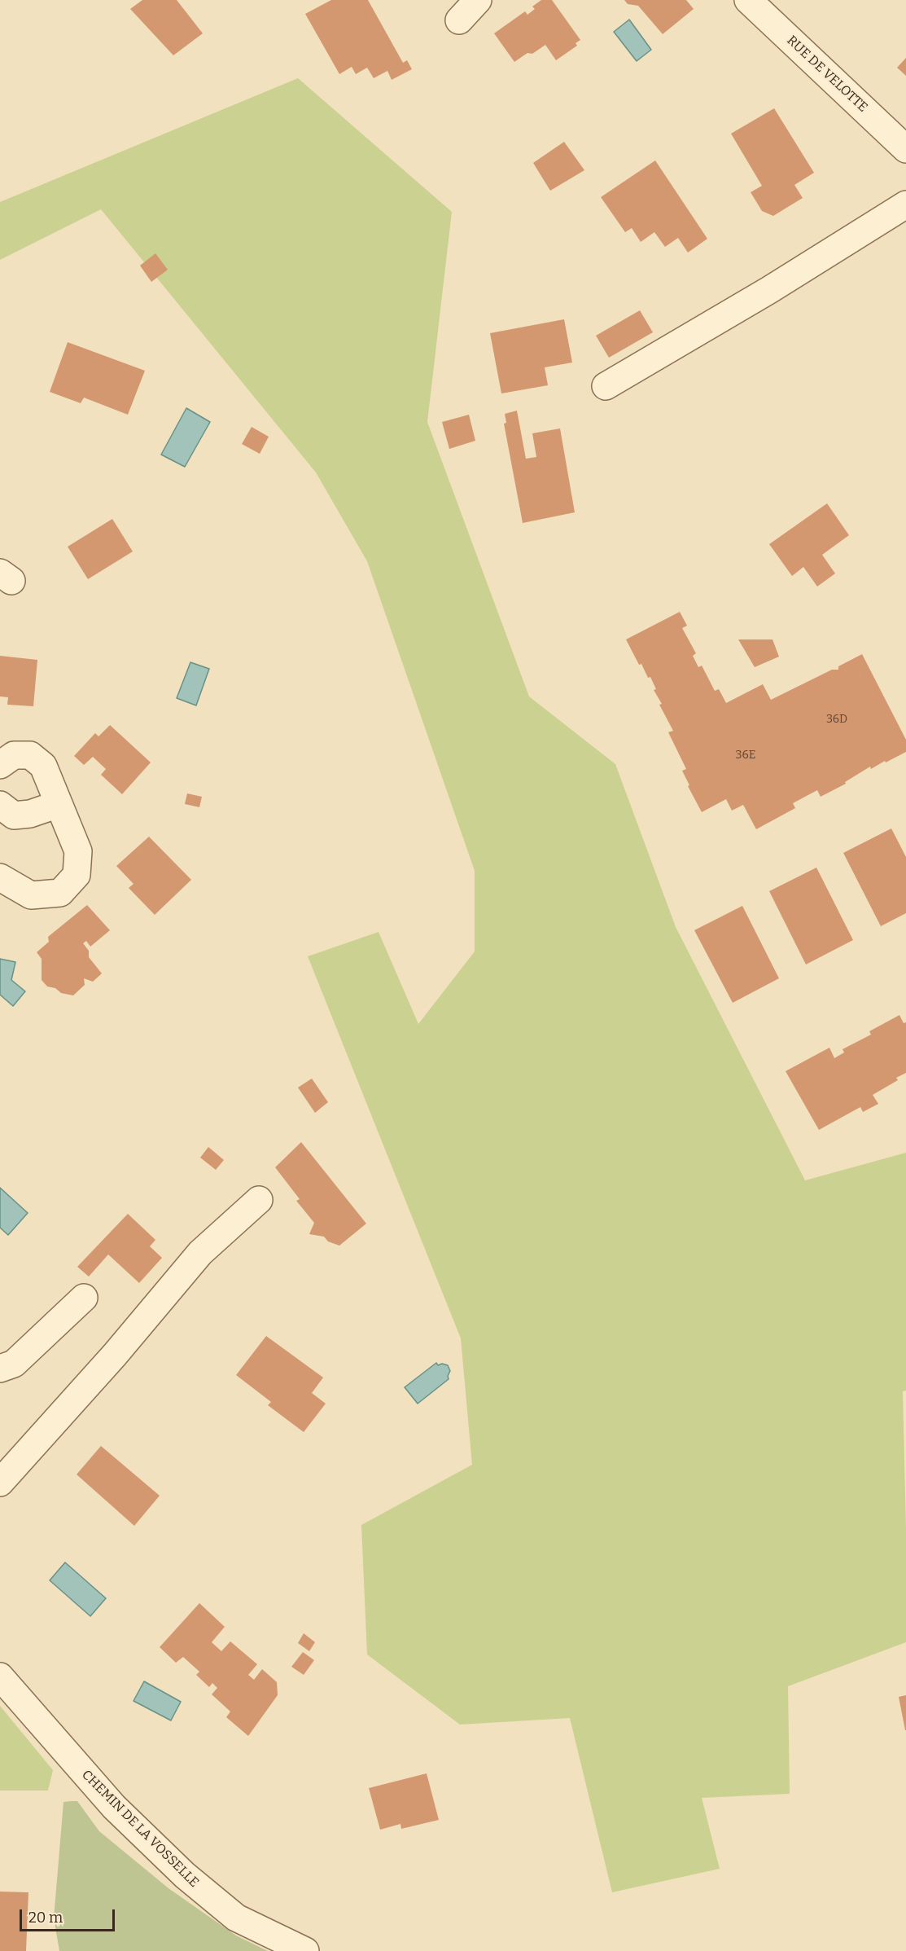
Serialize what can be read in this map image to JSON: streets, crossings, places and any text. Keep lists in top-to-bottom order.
{
  "streets": {
    "street": ["RUE DE VELOTTE", "CHEMIN DE LA VOSSELLE"]
  },
  "house_numbers": ["36D", "36E"],
  "scale_bar": "20 m"
}
